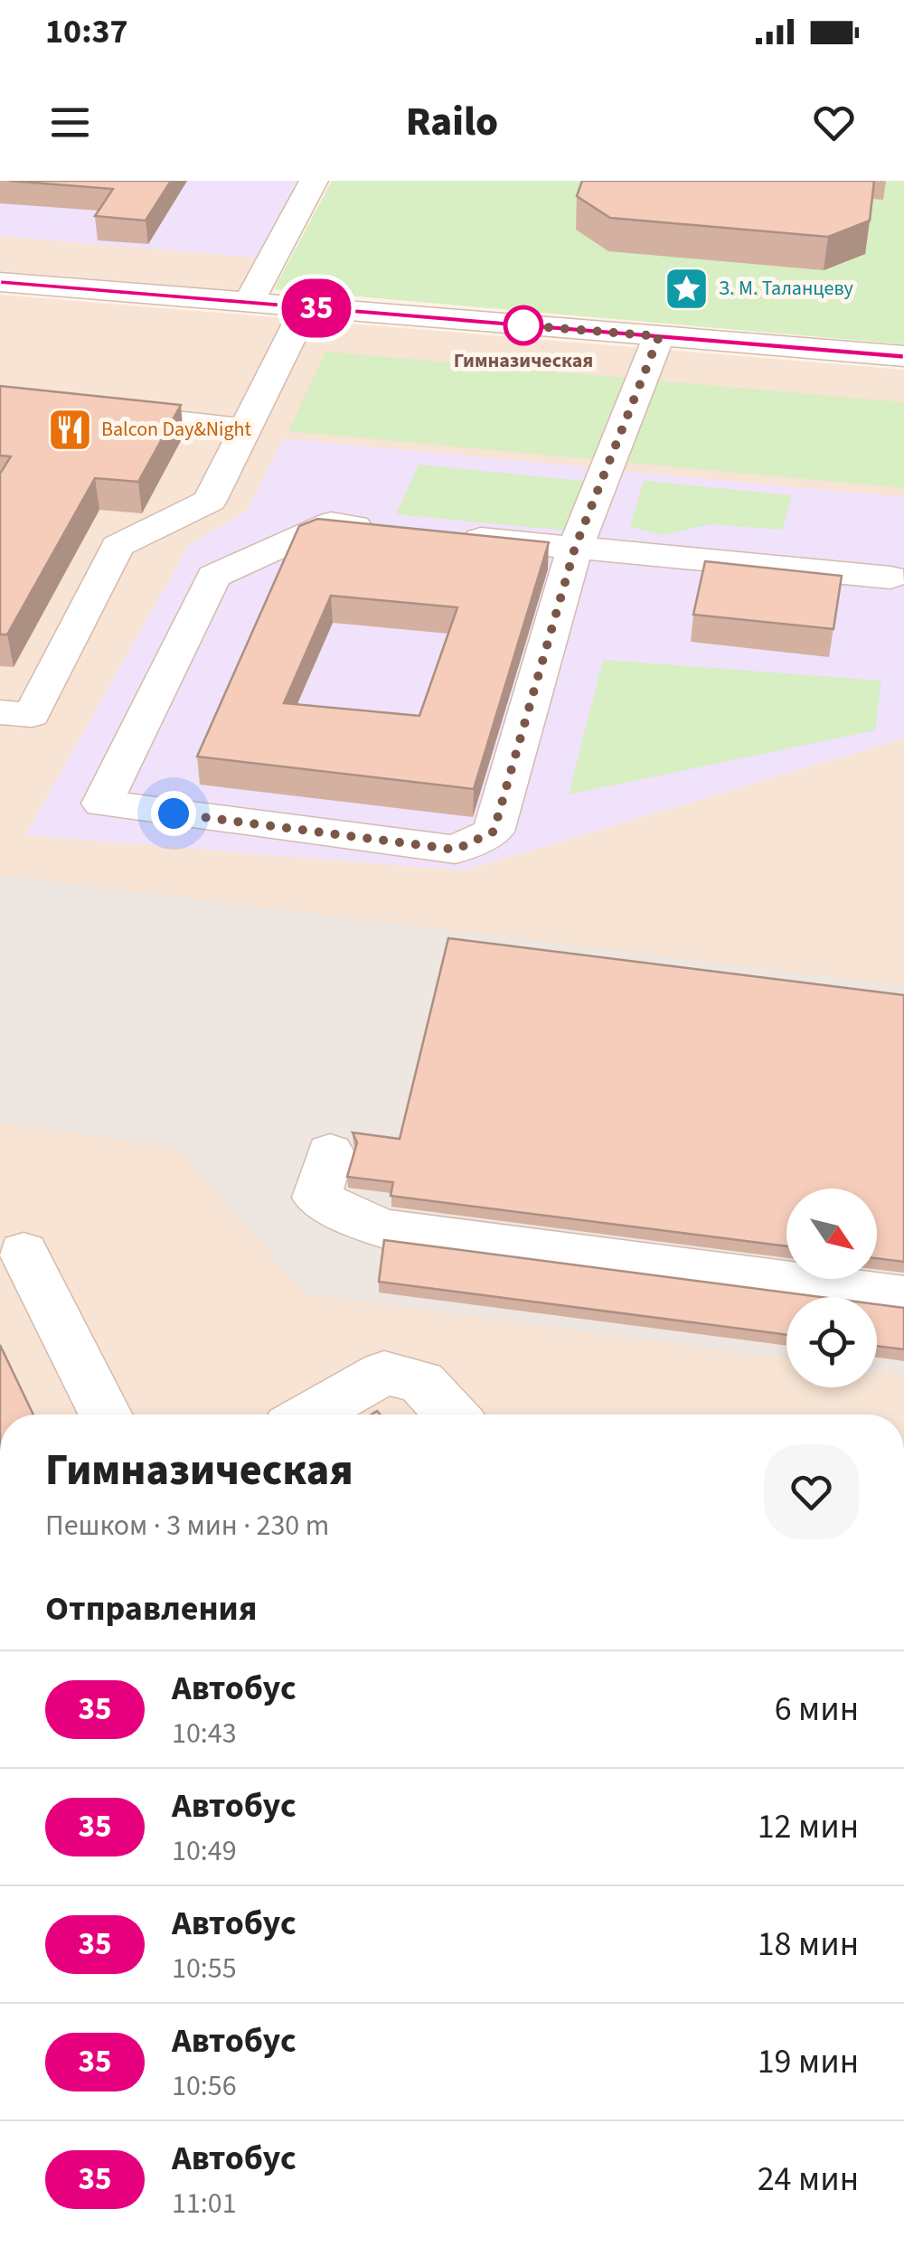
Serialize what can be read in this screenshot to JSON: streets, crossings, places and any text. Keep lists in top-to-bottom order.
{
  "places": {
    "place": ["З. М. Таланцеву"],
    "other": ["Гимназическая"],
    "restaurant": ["Balcon Day&Night"]
  },
  "lines": ["bus line 35"],
  "north": "bottom right",
  "page": {
    "status": "10:37",
    "header": "Railo",
    "on_map": "35",
    "heading": [
      ["Гимназическая", "Пешком · 3 мин · 230 m"],
      "Отправления"
    ],
    "list": [
      {
        "mark": "35",
        "name": "Автобус",
        "note": "10:43",
        "value": "6 мин"
      },
      {
        "mark": "35",
        "name": "Автобус",
        "note": "10:49",
        "value": "12 мин"
      },
      {
        "mark": "35",
        "name": "Автобус",
        "note": "10:55",
        "value": "18 мин"
      },
      {
        "mark": "35",
        "name": "Автобус",
        "note": "10:56",
        "value": "19 мин"
      },
      {
        "mark": "35",
        "name": "Автобус",
        "note": "11:01",
        "value": "24 мин"
      }
    ]
  }
}
